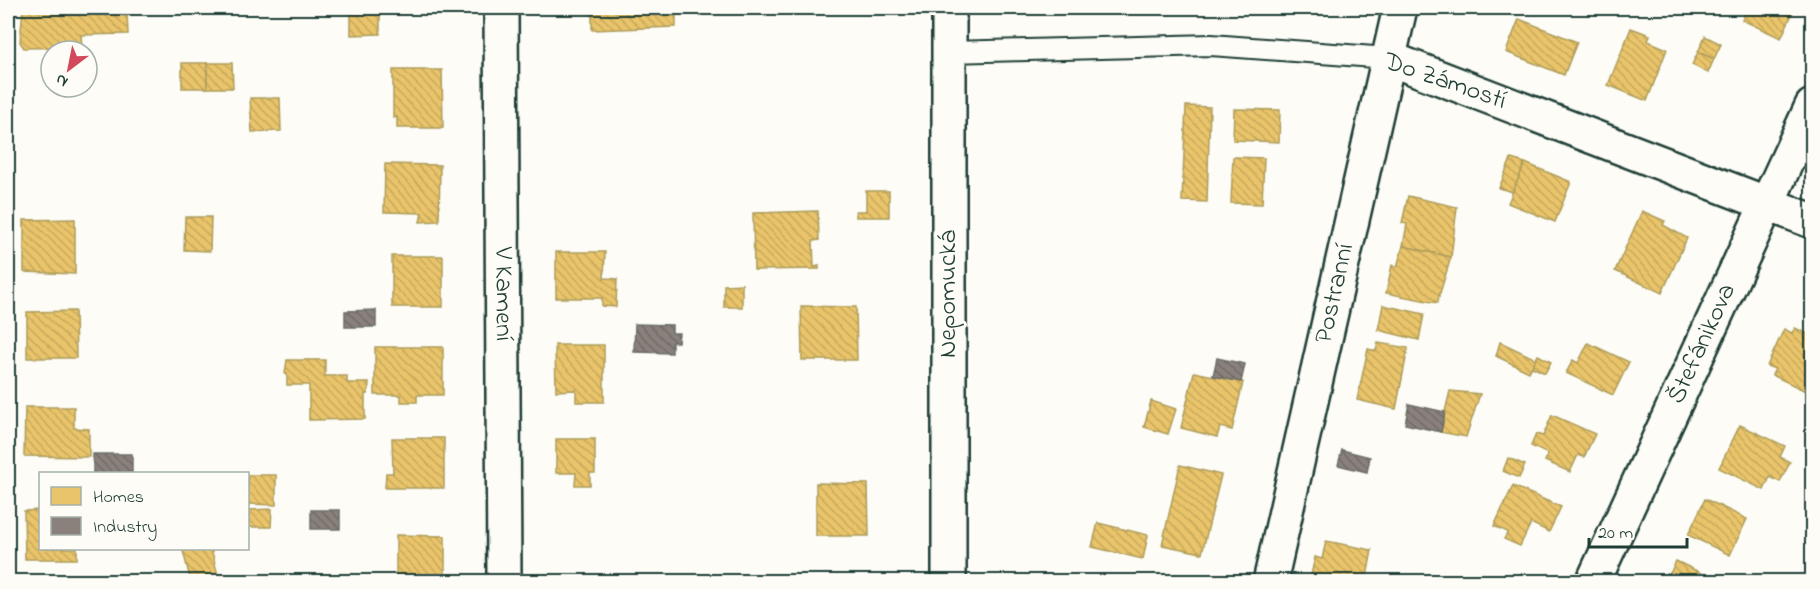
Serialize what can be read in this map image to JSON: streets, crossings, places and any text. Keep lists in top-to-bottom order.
{
  "streets": {
    "street": [
      "Do Zámostí",
      "Nepomucká",
      "V Kamení",
      "Postranní",
      "Štefánikova"
    ]
  },
  "crossings": [
    ["Do Zámostí", "Nepomucká"],
    ["Do Zámostí", "Postranní"],
    ["Do Zámostí", "Štefánikova"]
  ],
  "legend": ["Homes", "Industry"],
  "scale_bar": "20 m",
  "north": "bottom left"
}
